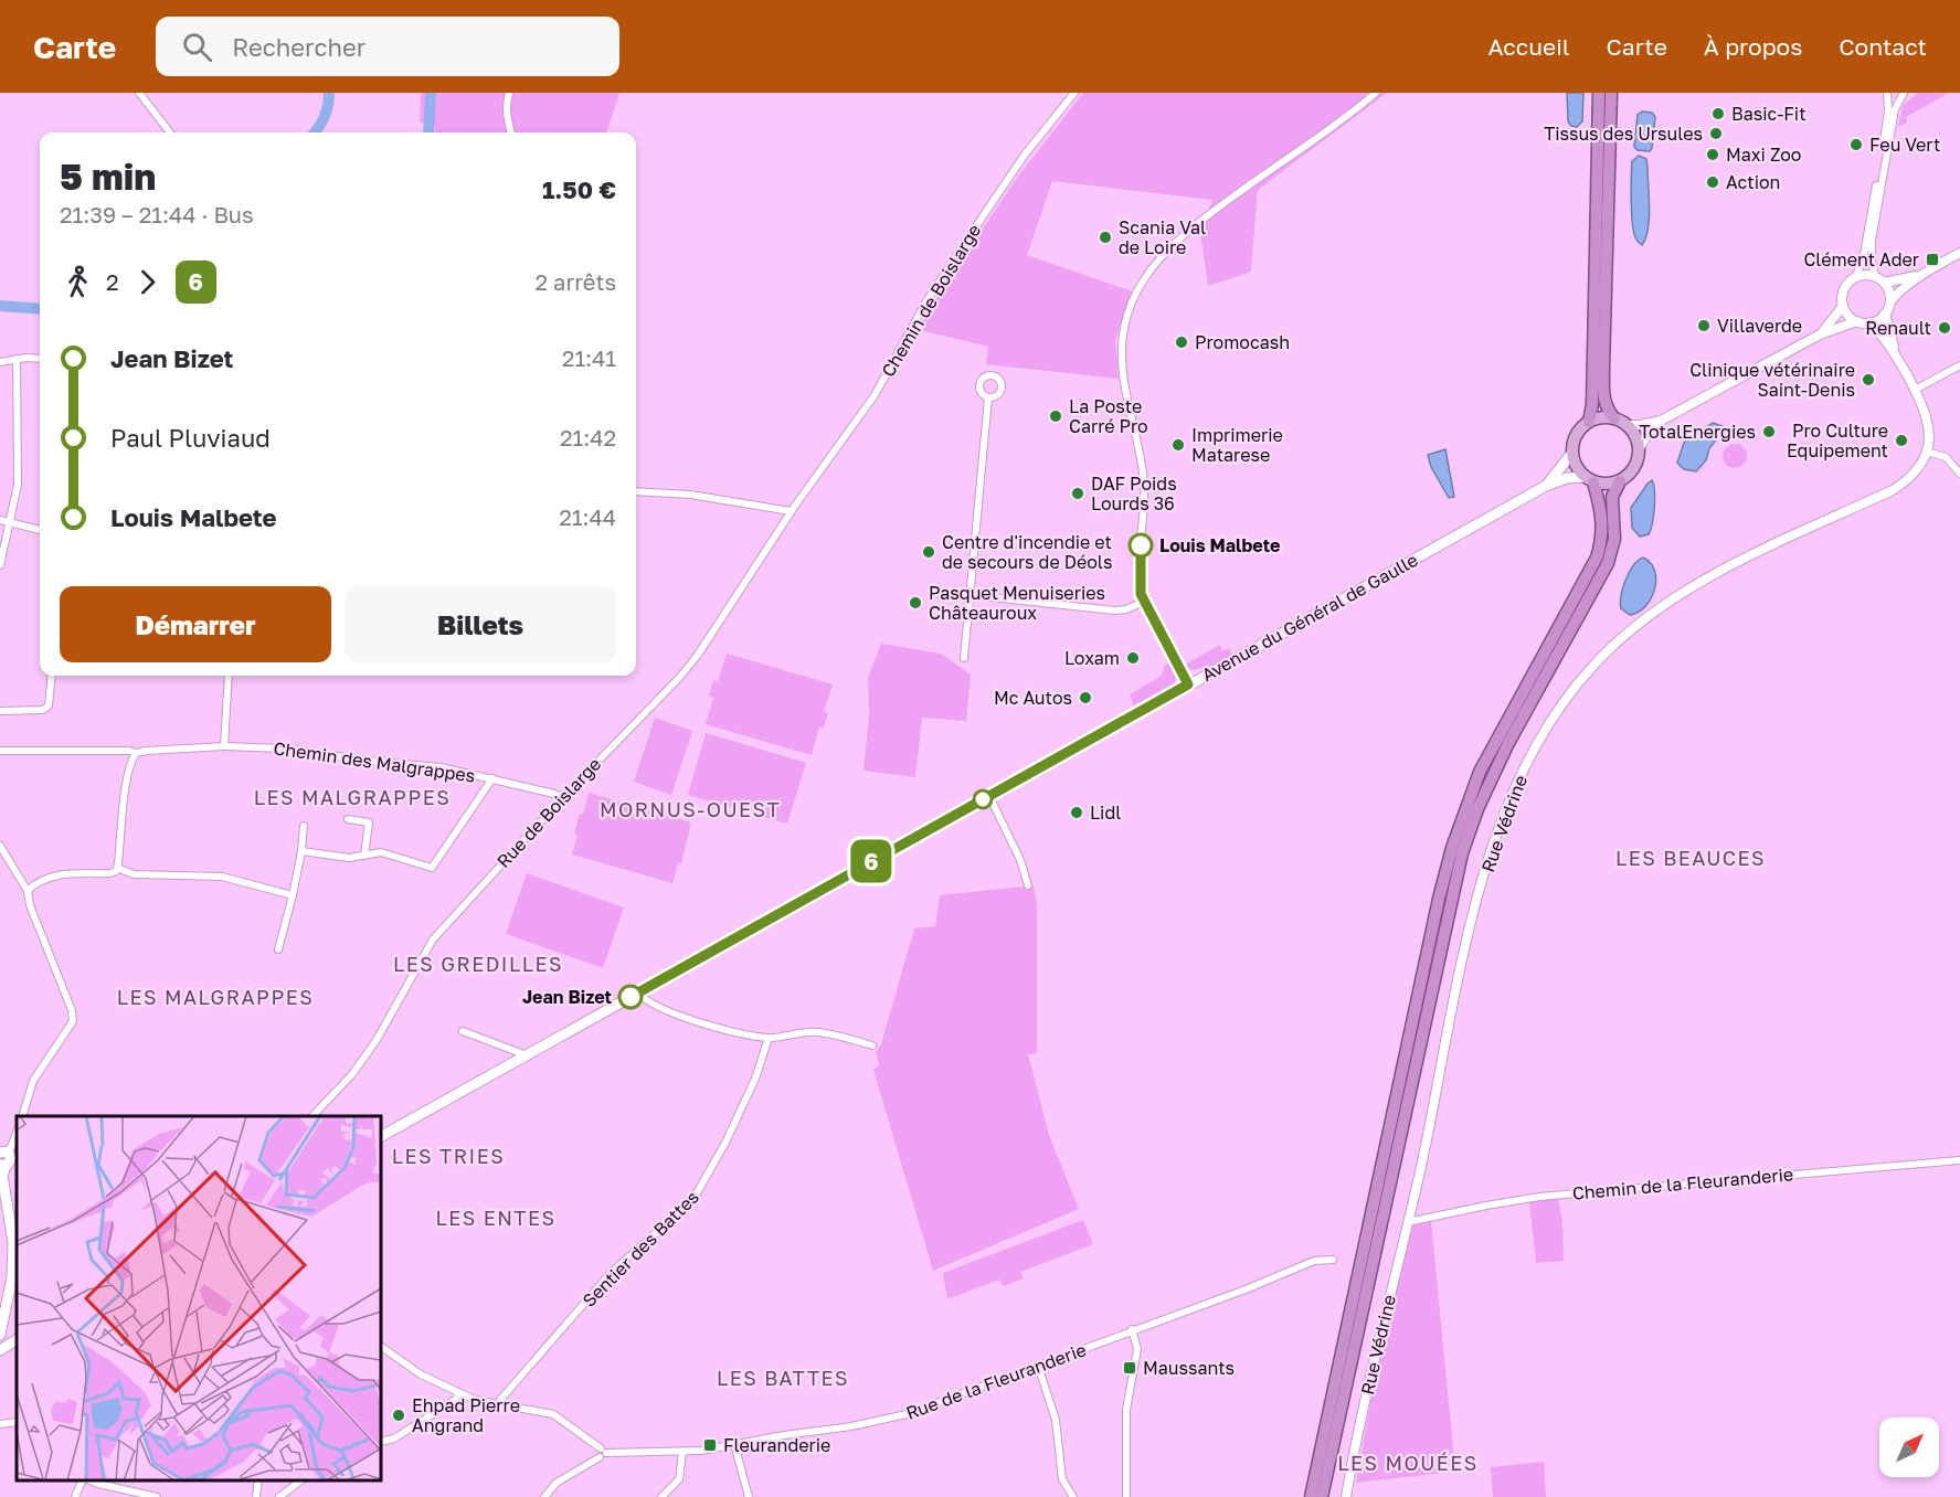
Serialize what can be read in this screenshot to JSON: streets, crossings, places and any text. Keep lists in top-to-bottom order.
{
  "streets": {
    "main road": ["Avenue du Général de Gaulle"],
    "street": [
      "Chemin de Boislarge",
      "Chemin des Malgrappes",
      "Rue de Boislarge",
      "Rue Védrine",
      "Chemin de la Fleuranderie",
      "Sentier des Battes",
      "Rue de la Fleuranderie"
    ]
  },
  "crossings": [
    ["Chemin de Boislarge", "Rue de Boislarge"],
    ["Chemin des Malgrappes", "Rue de Boislarge"],
    ["Rue Védrine", "Chemin de la Fleuranderie"]
  ],
  "districts": [
    "LES MALGRAPPES",
    "MORNUS-OUEST",
    "LES BEAUCES",
    "LES GREDILLES",
    "LES MALGRAPPES",
    "LES TRIES",
    "LES ENTES",
    "LES BATTES",
    "LES MOUÉES"
  ],
  "places": {
    "other": [
      "Basic-Fit",
      "Tissus des Ursules",
      "Feu Vert",
      "Maxi Zoo",
      "Action",
      "Scania Val de Loire",
      "Villaverde",
      "Renault",
      "Promocash",
      "Clinique vétérinaire Saint-Denis",
      "La Poste Carré Pro",
      "TotalEnergies",
      "Pro Culture Equipement",
      "Imprimerie Matarese",
      "DAF Poids Lourds 36",
      "Louis Malbete",
      "Centre d'incendie et de secours de Déols",
      "Pasquet Menuiseries Châteauroux",
      "Loxam",
      "Mc Autos",
      "Lidl",
      "Jean Bizet",
      "Ehpad Pierre Angrand"
    ],
    "transit": ["Clément Ader", "Maussants", "Fleuranderie"]
  },
  "lines": ["bus line 6"],
  "north": "top right",
  "page": {
    "header": "Carte",
    "search": "Rechercher",
    "nav": [
      "Accueil",
      "Carte",
      "À propos",
      "Contact"
    ],
    "on_map": "6",
    "heading": ["5 min", "21:39 – 21:44 · Bus", "1.50 €"],
    "legs": ["2", "6", "2 arrêts"],
    "list": [
      {
        "name": "Jean Bizet",
        "value": "21:41"
      },
      {
        "name": "Paul Pluviaud",
        "value": "21:42"
      },
      {
        "name": "Louis Malbete",
        "value": "21:44"
      }
    ],
    "buttons": ["Démarrer", "Billets"]
  }
}
